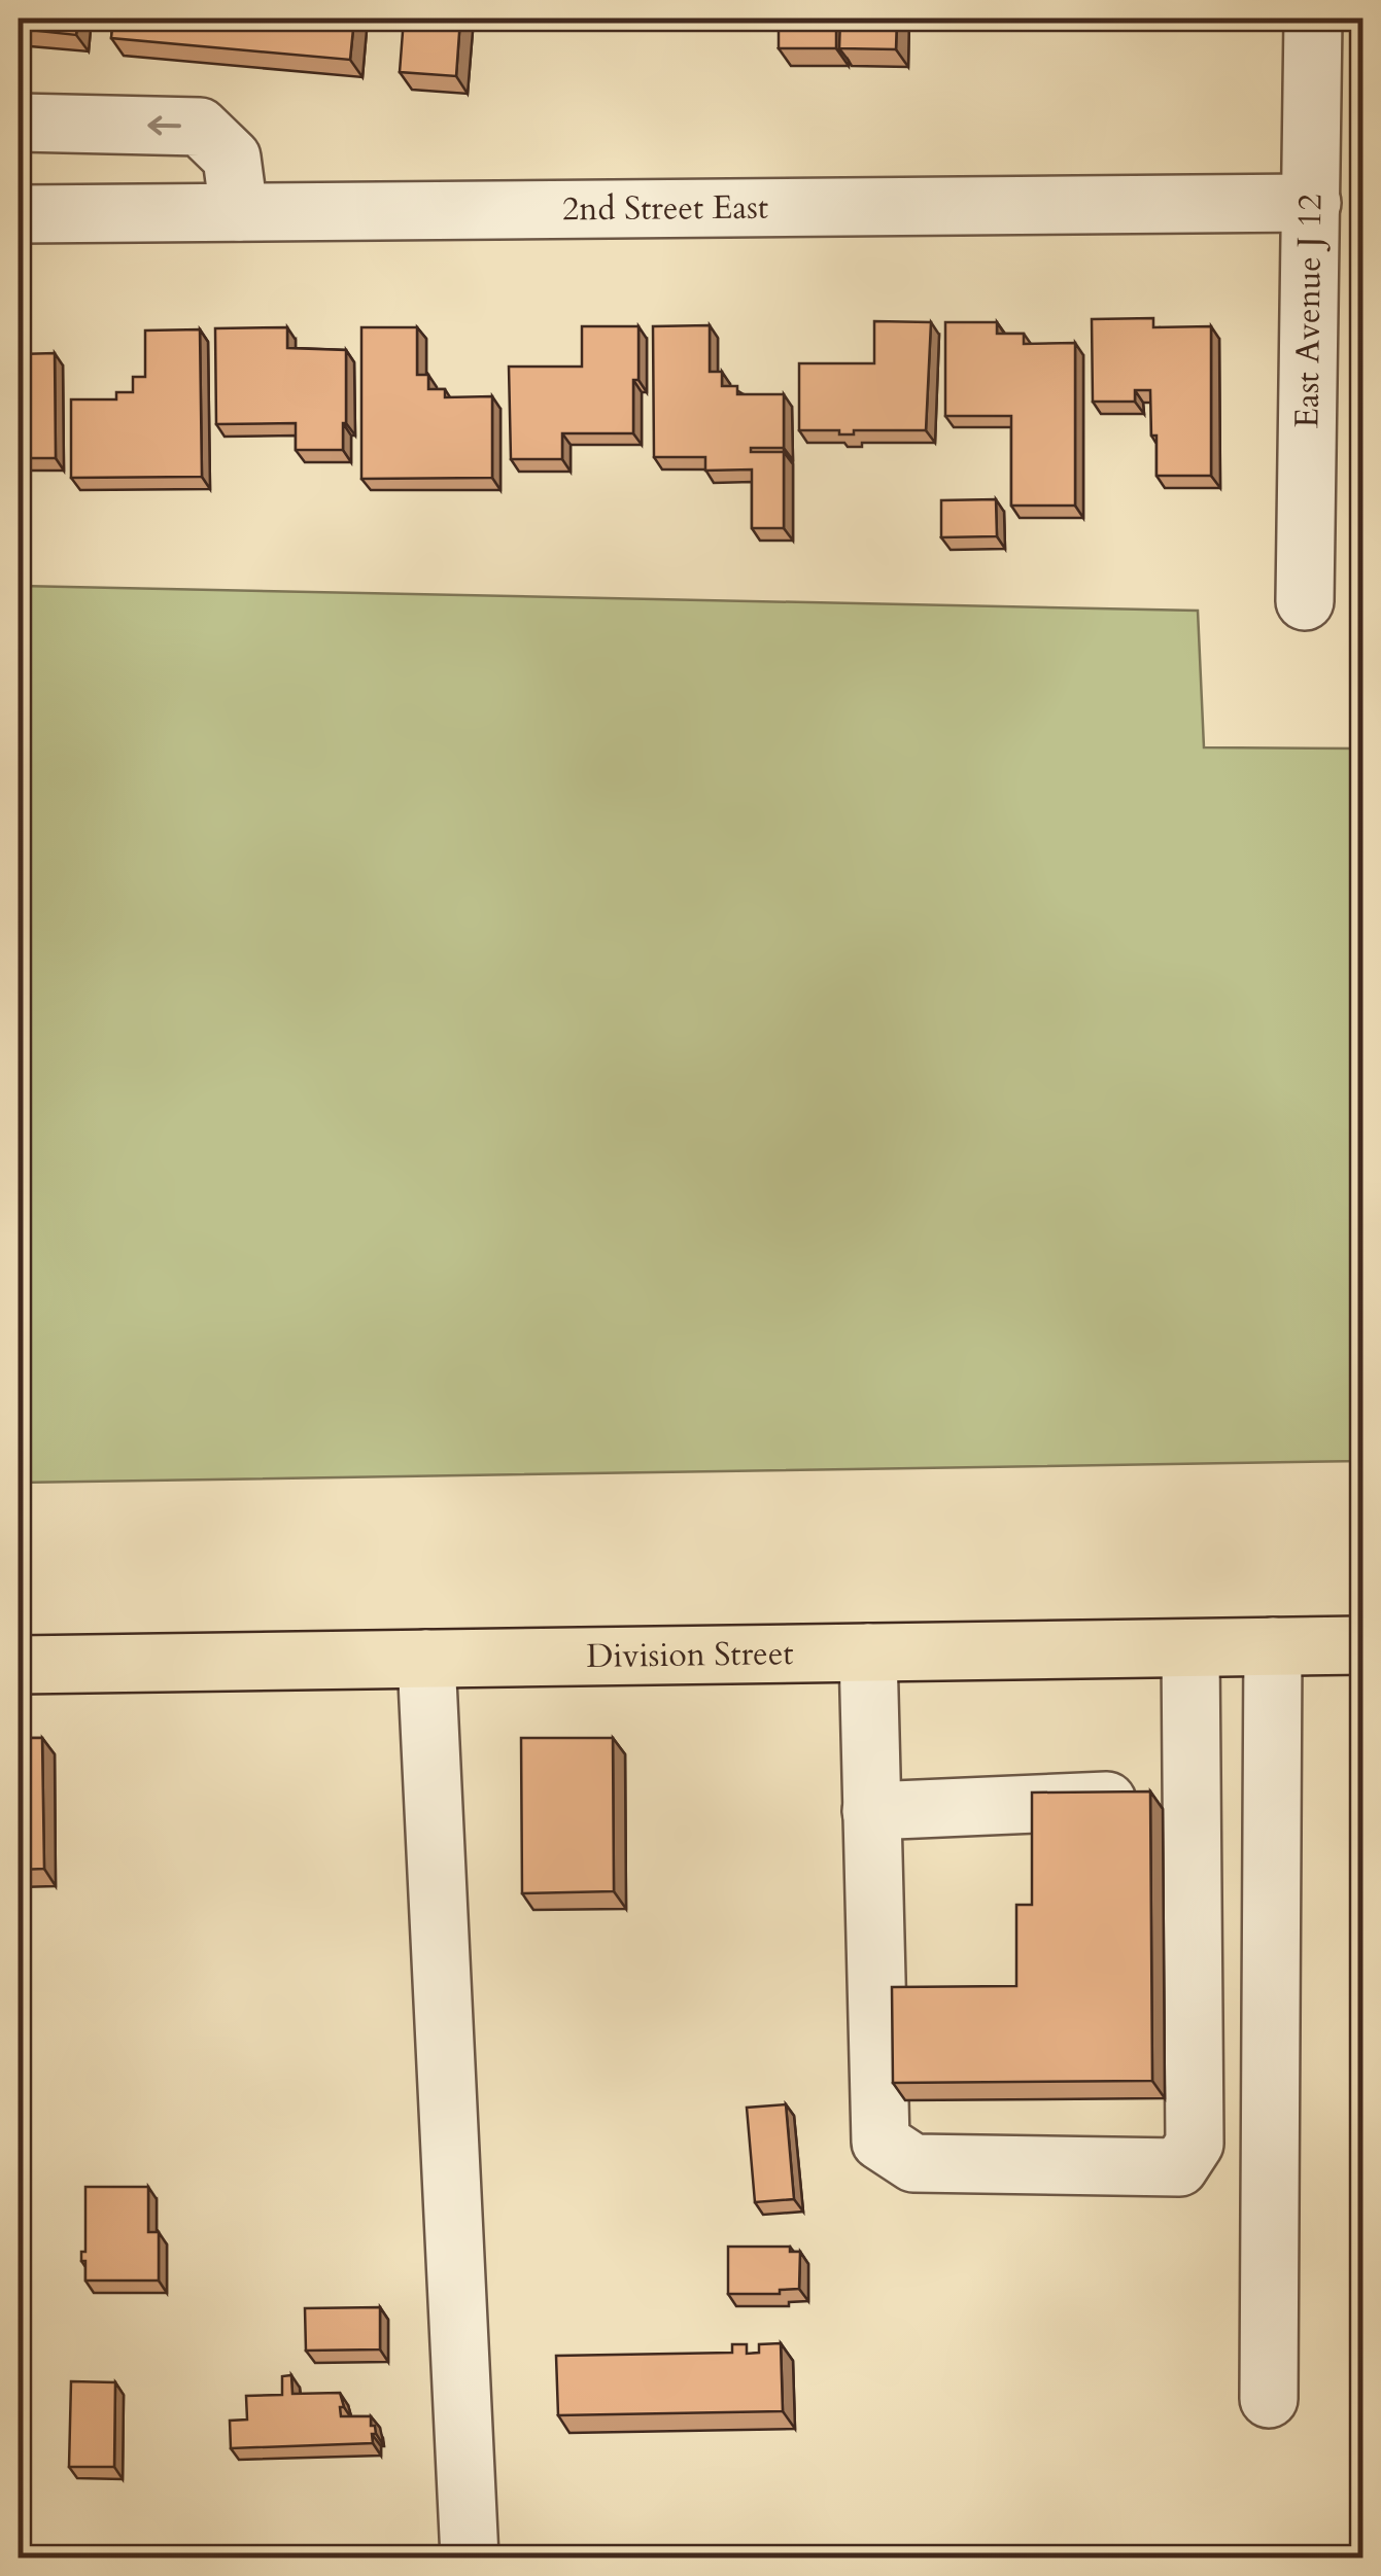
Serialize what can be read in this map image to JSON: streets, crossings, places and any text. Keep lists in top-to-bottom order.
{
  "streets": {
    "main road": ["Division Street"],
    "street": ["2nd Street East", "East Avenue J 12"]
  },
  "crossings": [
    ["2nd Street East", "East Avenue J 12"]
  ]
}
